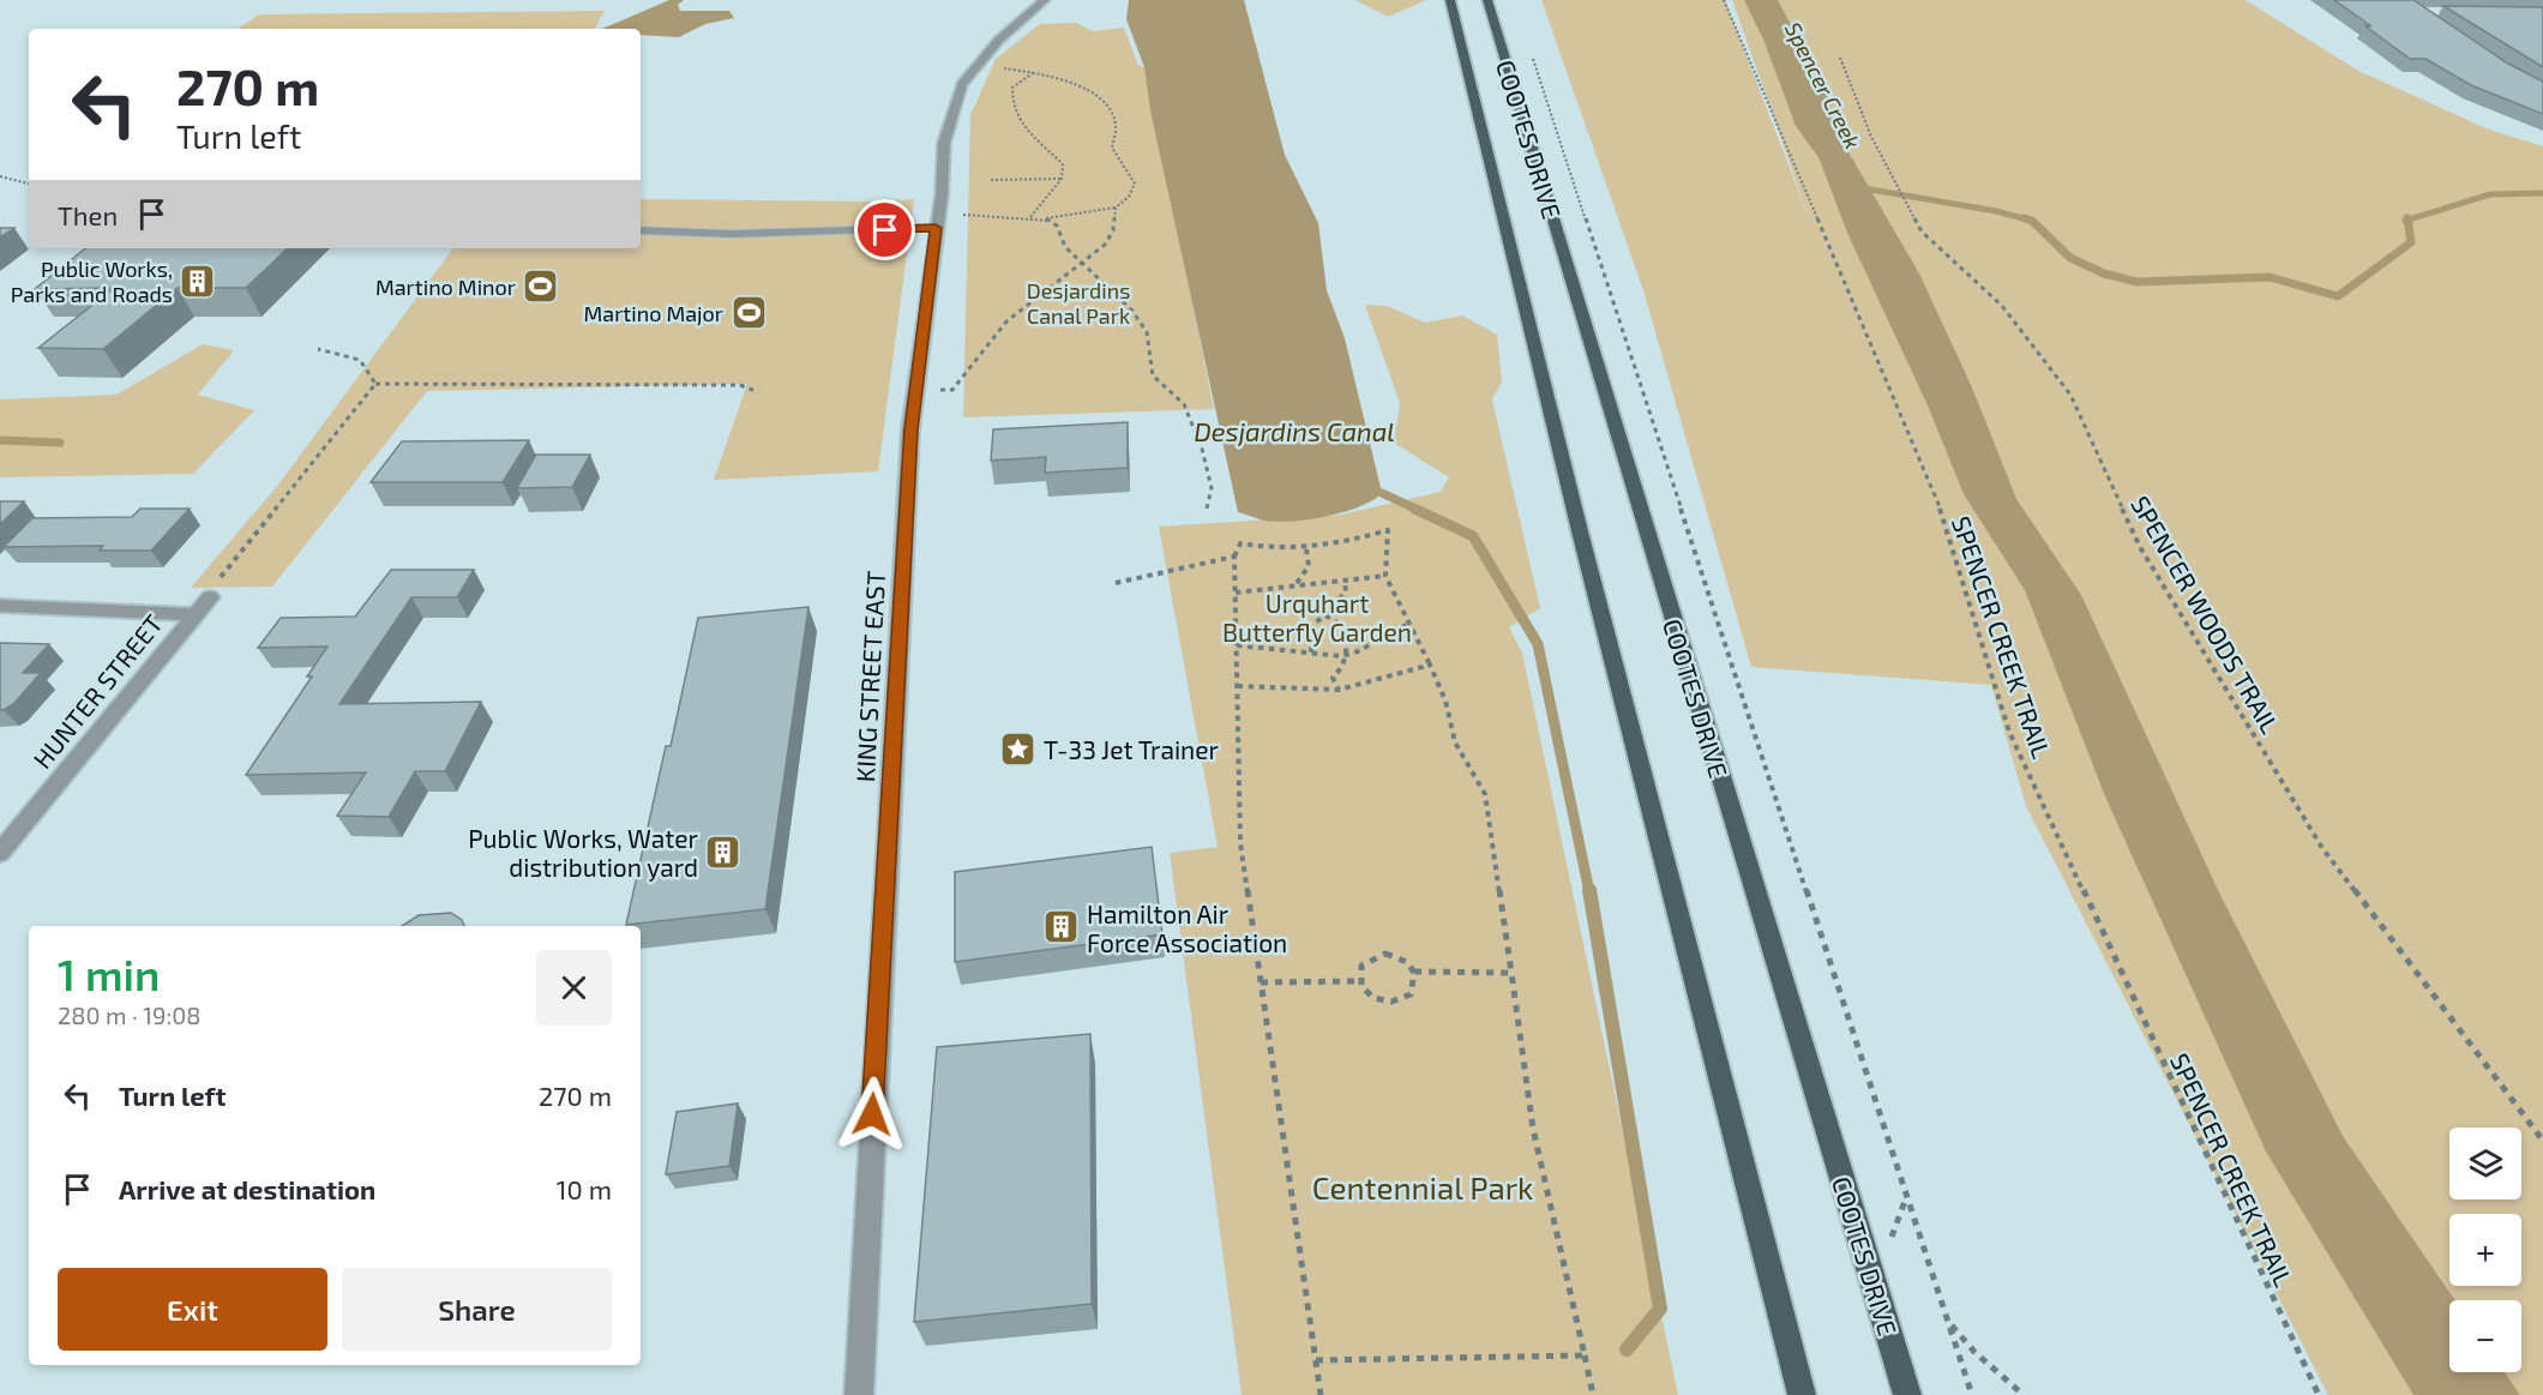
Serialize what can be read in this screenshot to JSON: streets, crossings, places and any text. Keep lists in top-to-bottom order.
{
  "streets": {
    "main road": ["COOTES DRIVE"],
    "street": ["KING STREET EAST", "HUNTER STREET"],
    "path": ["SPENCER WOODS TRAIL", "SPENCER CREEK TRAIL"]
  },
  "water": ["Spencer Creek", "Desjardins Canal"],
  "parks": ["Desjardins Canal Park", "Urquhart Butterfly Garden", "Centennial Park"],
  "places": {
    "building": ["Public Works, Parks and Roads", "Public Works, Water distribution yard", "Hamilton Air Force Association"],
    "sports": ["Martino Minor", "Martino Major"],
    "place": ["T-33 Jet Trainer"]
  },
  "page": {
    "turn": ["270 m", "Turn left"],
    "then": "Then",
    "heading": ["1 min", "280 m · 19:08"],
    "list": [
      {
        "name": "Turn left",
        "value": "270 m"
      },
      {
        "name": "Arrive at destination",
        "value": "10 m"
      }
    ],
    "map_buttons": ["+", "−"],
    "buttons": ["Exit", "Share"]
  }
}
